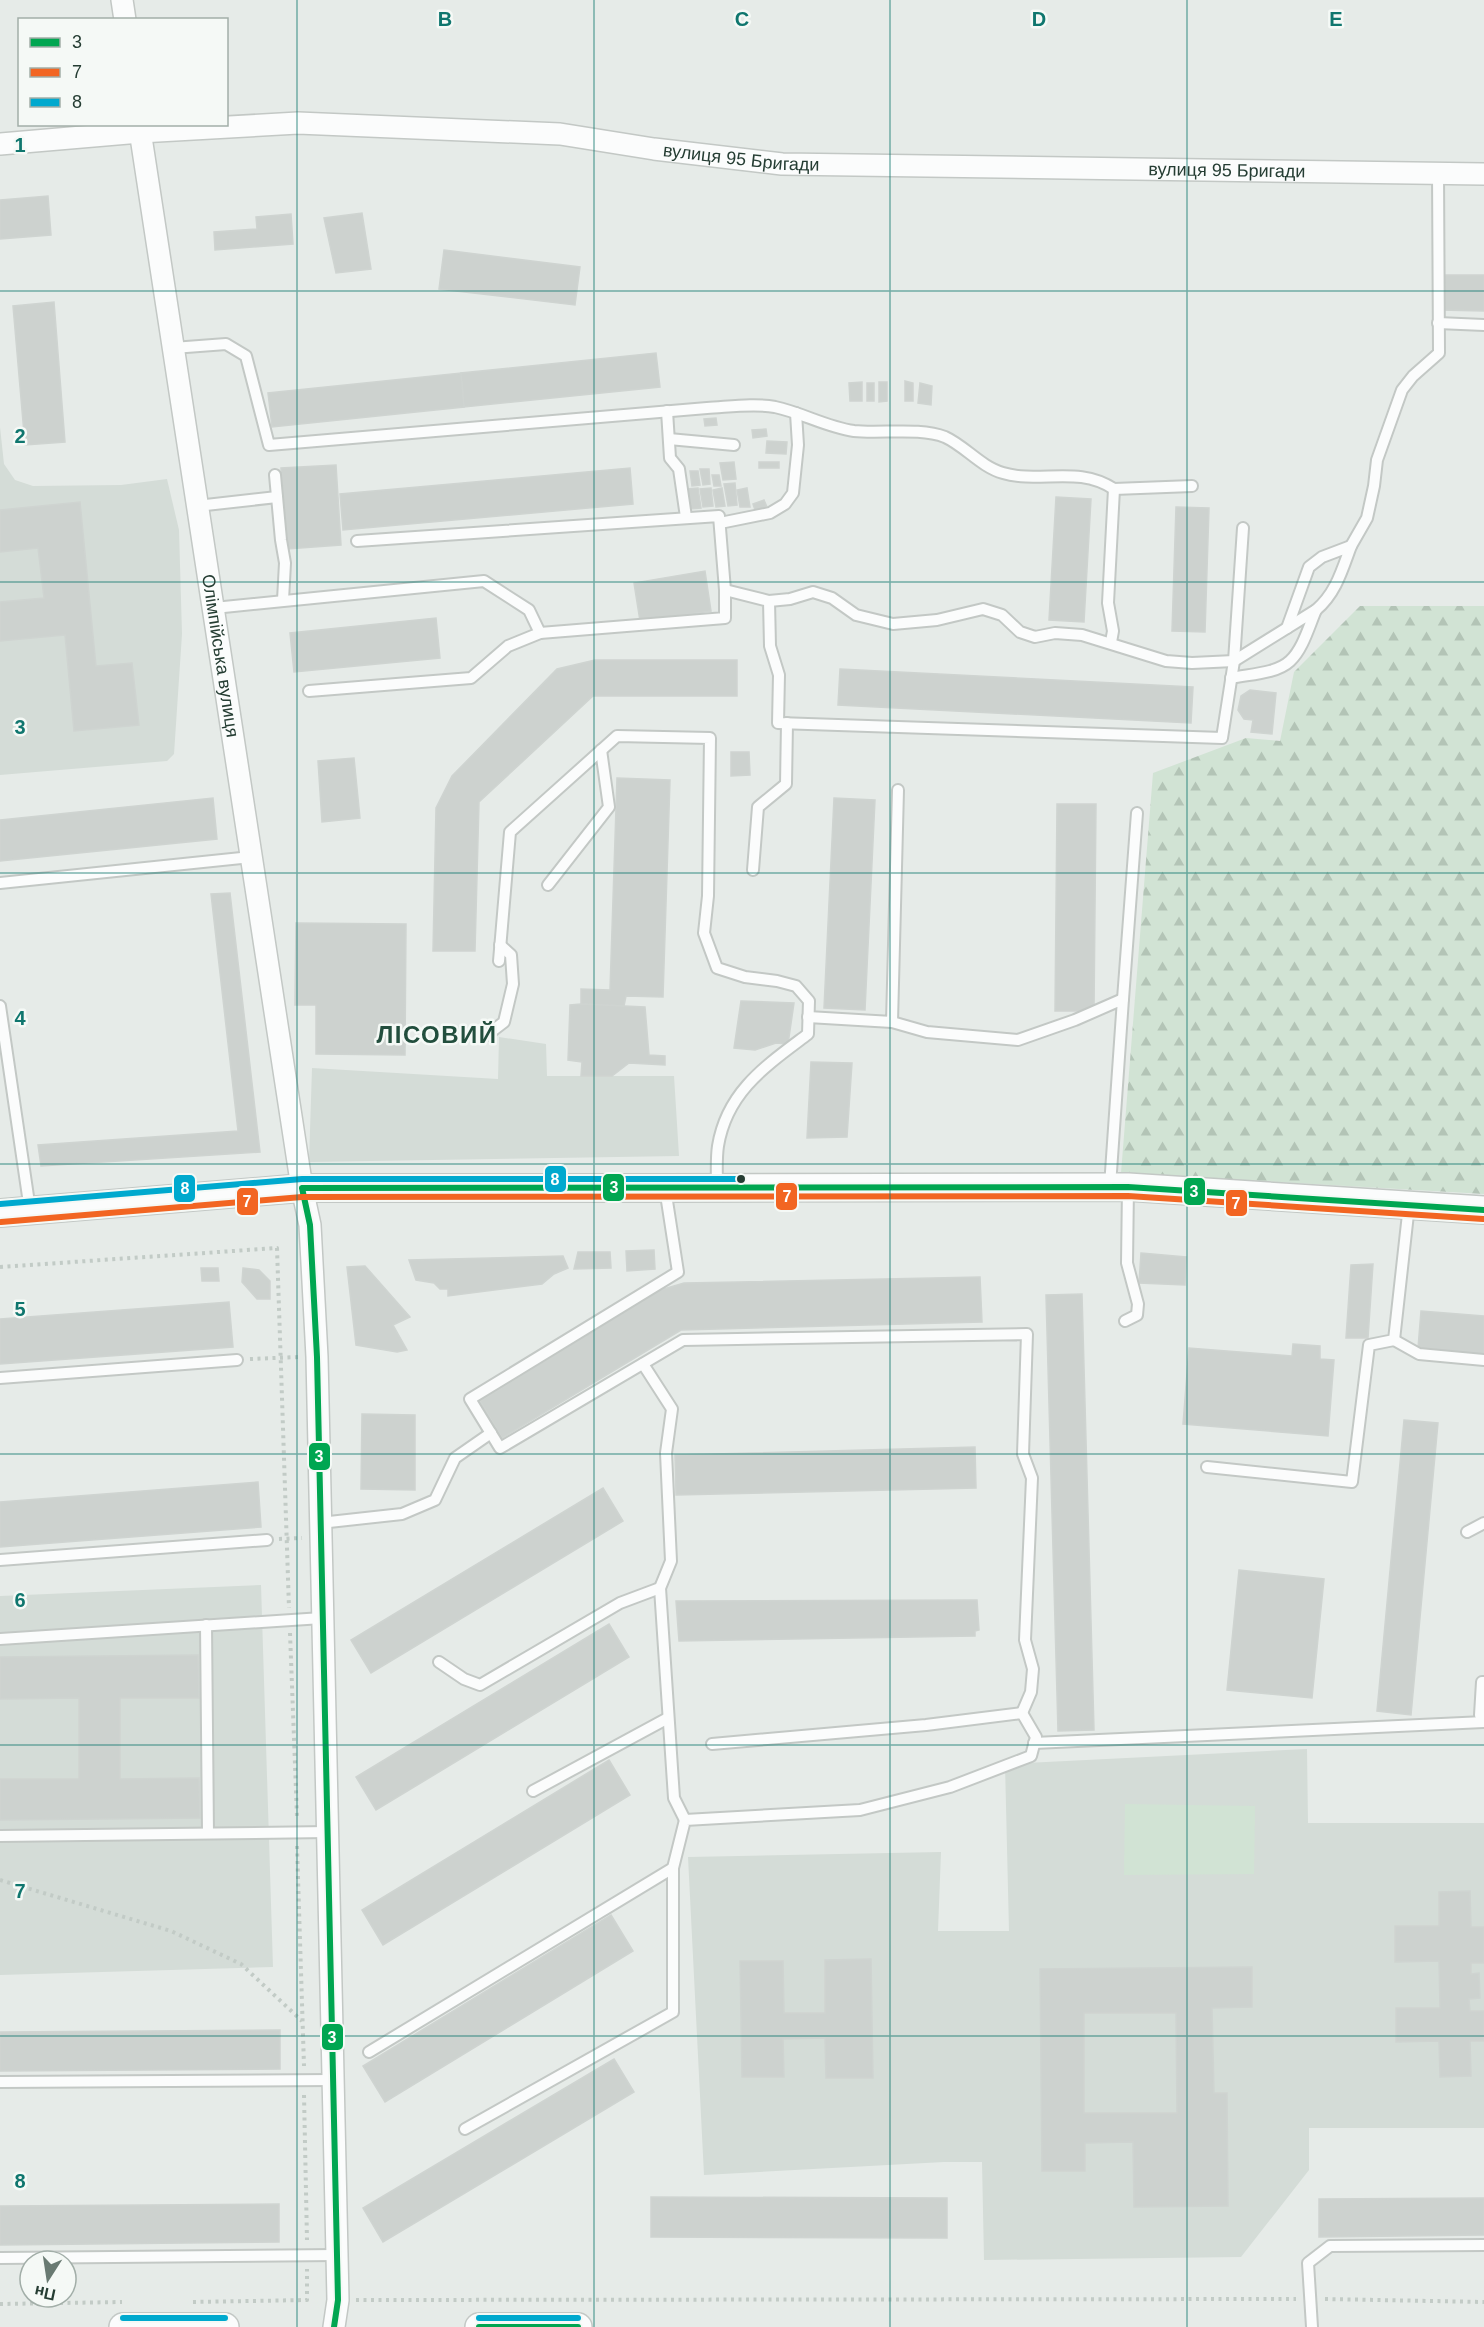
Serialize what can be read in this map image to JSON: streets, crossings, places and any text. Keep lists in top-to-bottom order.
{
  "streets": {
    "street": ["вулиця 95 Бригади", "Олімпійська вулиця"]
  },
  "crossings": [
    ["вулиця 95 Бригади", "Олімпійська вулиця"]
  ],
  "districts": ["ЛІСОВИЙ"],
  "lines": ["transit line 8", "transit line 3", "transit line 7"],
  "legend": ["3", "7", "8"],
  "north": "bottom",
  "grid": {
    "columns": [
      "B",
      "C",
      "D",
      "E"
    ],
    "rows": [
      "1",
      "2",
      "3",
      "4",
      "5",
      "6",
      "7",
      "8"
    ]
  }
}
